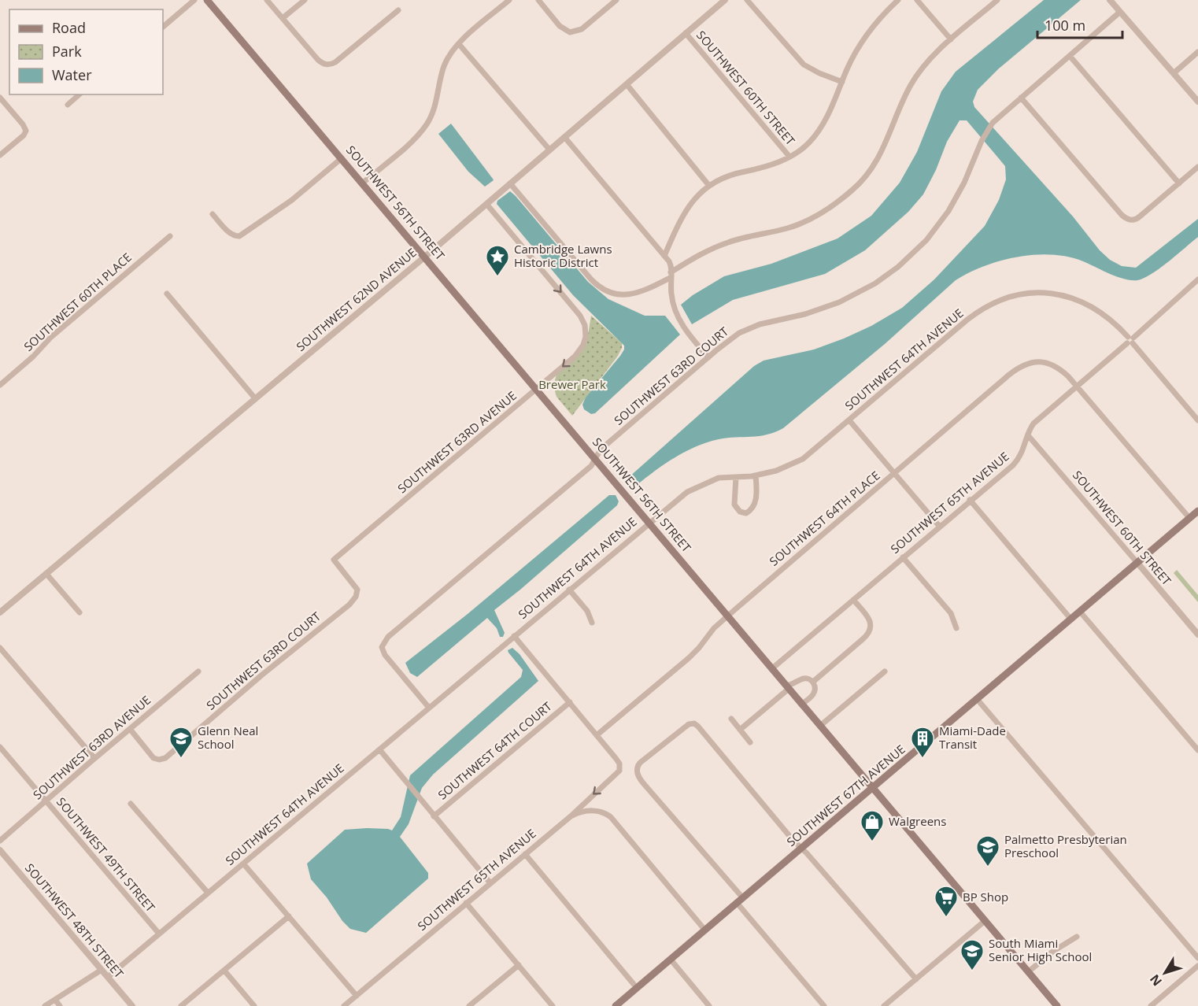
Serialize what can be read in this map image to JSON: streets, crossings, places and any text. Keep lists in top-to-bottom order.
{
  "streets": {
    "main road": ["SOUTHWEST 56TH STREET", "SOUTHWEST 67TH AVENUE"],
    "street": [
      "SOUTHWEST 60TH STREET",
      "SOUTHWEST 62ND AVENUE",
      "SOUTHWEST 60TH PLACE",
      "SOUTHWEST 64TH AVENUE",
      "SOUTHWEST 63RD COURT",
      "SOUTHWEST 63RD AVENUE",
      "SOUTHWEST 65TH AVENUE",
      "SOUTHWEST 64TH PLACE",
      "SOUTHWEST 64TH COURT",
      "SOUTHWEST 49TH STREET",
      "SOUTHWEST 48TH STREET"
    ]
  },
  "crossings": [
    ["SOUTHWEST 60TH STREET", "SOUTHWEST 62ND AVENUE"],
    ["SOUTHWEST 60TH STREET", "SOUTHWEST 65TH AVENUE"],
    ["SOUTHWEST 60TH STREET", "SOUTHWEST 67TH AVENUE"],
    ["SOUTHWEST 56TH STREET", "SOUTHWEST 62ND AVENUE"],
    ["SOUTHWEST 56TH STREET", "SOUTHWEST 64TH AVENUE"],
    ["SOUTHWEST 56TH STREET", "SOUTHWEST 63RD COURT"],
    ["SOUTHWEST 56TH STREET", "SOUTHWEST 63RD AVENUE"],
    ["SOUTHWEST 56TH STREET", "SOUTHWEST 65TH AVENUE"],
    ["SOUTHWEST 56TH STREET", "SOUTHWEST 64TH PLACE"],
    ["SOUTHWEST 56TH STREET", "SOUTHWEST 67TH AVENUE"],
    ["SOUTHWEST 62ND AVENUE", "SOUTHWEST 63RD AVENUE"],
    ["SOUTHWEST 64TH AVENUE", "SOUTHWEST 63RD COURT"],
    ["SOUTHWEST 64TH AVENUE", "SOUTHWEST 65TH AVENUE"],
    ["SOUTHWEST 64TH AVENUE", "SOUTHWEST 49TH STREET"],
    ["SOUTHWEST 64TH AVENUE", "SOUTHWEST 48TH STREET"],
    ["SOUTHWEST 63RD COURT", "SOUTHWEST 63RD AVENUE"],
    ["SOUTHWEST 63RD AVENUE", "SOUTHWEST 49TH STREET"],
    ["SOUTHWEST 65TH AVENUE", "SOUTHWEST 64TH PLACE"],
    ["SOUTHWEST 64TH PLACE", "SOUTHWEST 67TH AVENUE"]
  ],
  "parks": ["Brewer Park"],
  "places": {
    "place": ["Cambridge Lawns Historic District"],
    "school or university": ["Glenn Neal School", "Palmetto Presbyterian Preschool", "South Miami Senior High School"],
    "building": ["Miami-Dade Transit"],
    "shop": ["Walgreens"],
    "supermarket": ["BP Shop"]
  },
  "legend": ["Road", "Park", "Water"],
  "scale_bar": "100 m",
  "north": "bottom left"
}
